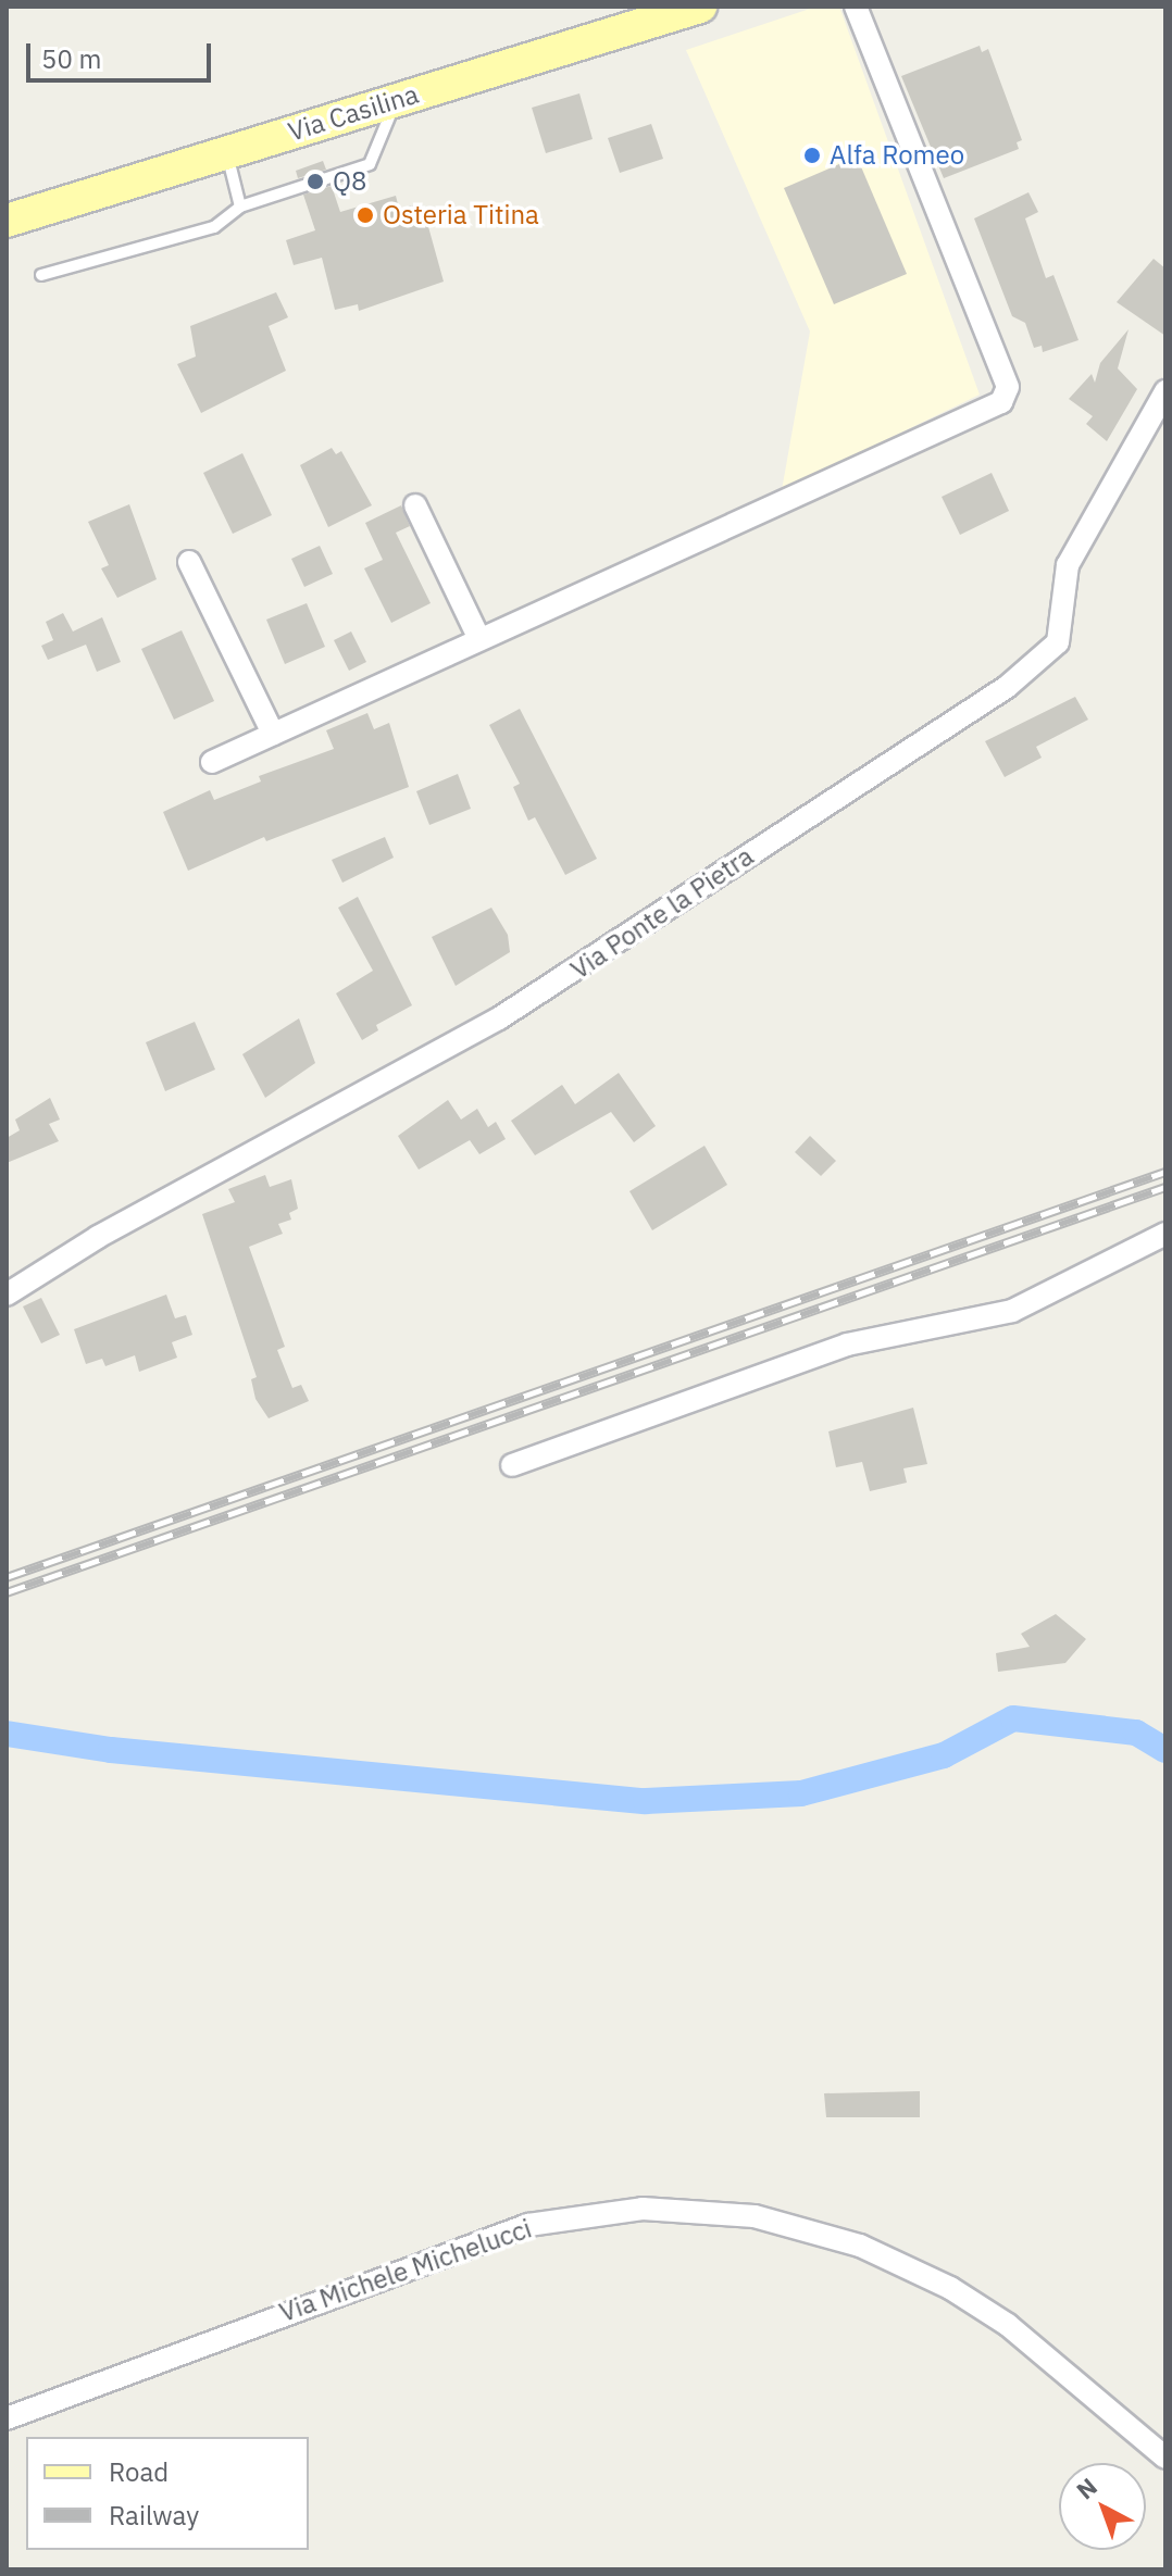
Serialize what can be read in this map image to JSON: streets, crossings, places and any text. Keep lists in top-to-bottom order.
{
  "streets": {
    "main road": ["Via Casilina"],
    "street": ["Via Ponte la Pietra", "Via Michele Michelucci"]
  },
  "places": ["Alfa Romeo", "Q8", "Osteria Titina"],
  "legend": ["Road", "Railway"],
  "scale_bar": "50 m",
  "north": "top left"
}
